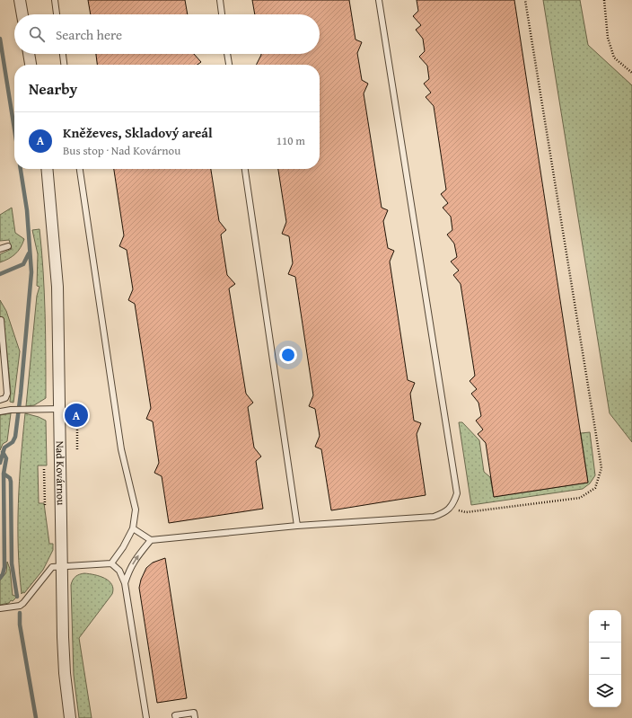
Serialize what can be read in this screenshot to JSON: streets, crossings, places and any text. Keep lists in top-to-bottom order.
{
  "streets": {
    "street": ["Nad Kovárnou"]
  },
  "page": {
    "search": "Search here",
    "heading": "Nearby",
    "list": [
      {
        "mark": "A",
        "name": "Kněževes, Skladový areál",
        "note": "Bus stop · Nad Kovárnou",
        "value": "110 m"
      }
    ],
    "pins": "A",
    "map_buttons": ["+", "−"]
  }
}
